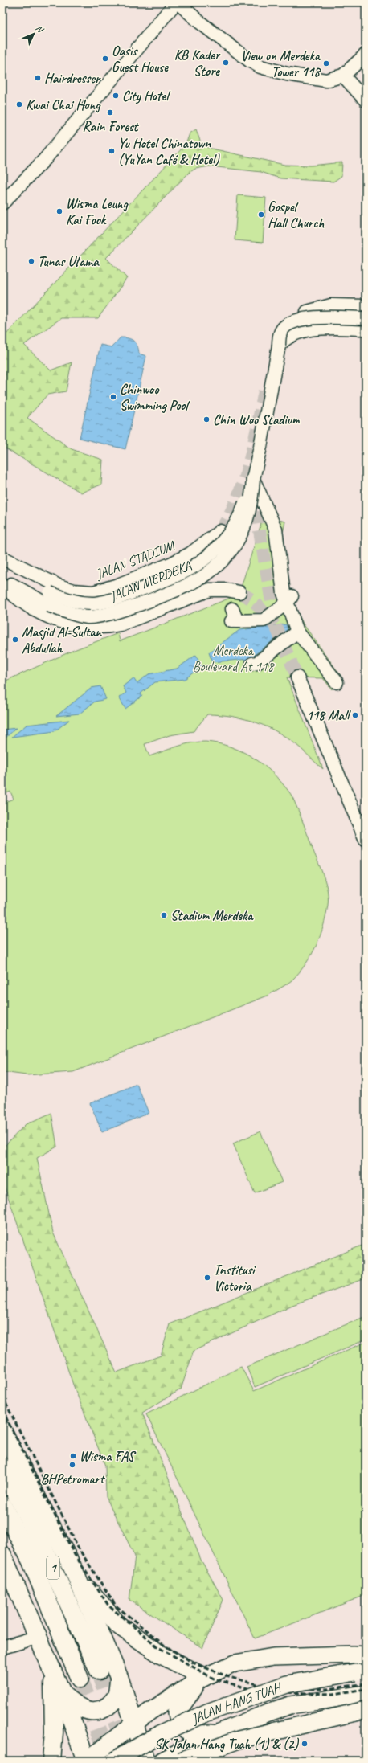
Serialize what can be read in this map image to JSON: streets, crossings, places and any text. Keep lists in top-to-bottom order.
{
  "streets": {
    "highway": ["1"],
    "main road": ["JALAN HANG TUAH"],
    "street": ["JALAN STADIUM", "JALAN MERDEKA"]
  },
  "parks": ["Merdeka Boulevard At 118"],
  "places": [
    "Oasis Guest House",
    "KB Kader Store",
    "View on Merdeka Tower 118",
    "Hairdresser",
    "City Hotel",
    "Kwai Chai Hong",
    "Rain Forest",
    "Yu Hotel Chinatown (YuYan Café & Hotel)",
    "Wisma Leung Kai Fook",
    "Gospel Hall Church",
    "Tunas Utama",
    "Chinwoo Swimming Pool",
    "Chin Woo Stadium",
    "Masjid Al-Sultan Abdullah",
    "118 Mall",
    "Stadium Merdeka",
    "Institusi Victoria",
    "Wisma FAS",
    "BHPetromart",
    "SK Jalan Hang Tuah (1) & (2)"
  ],
  "north": "top right"
}
